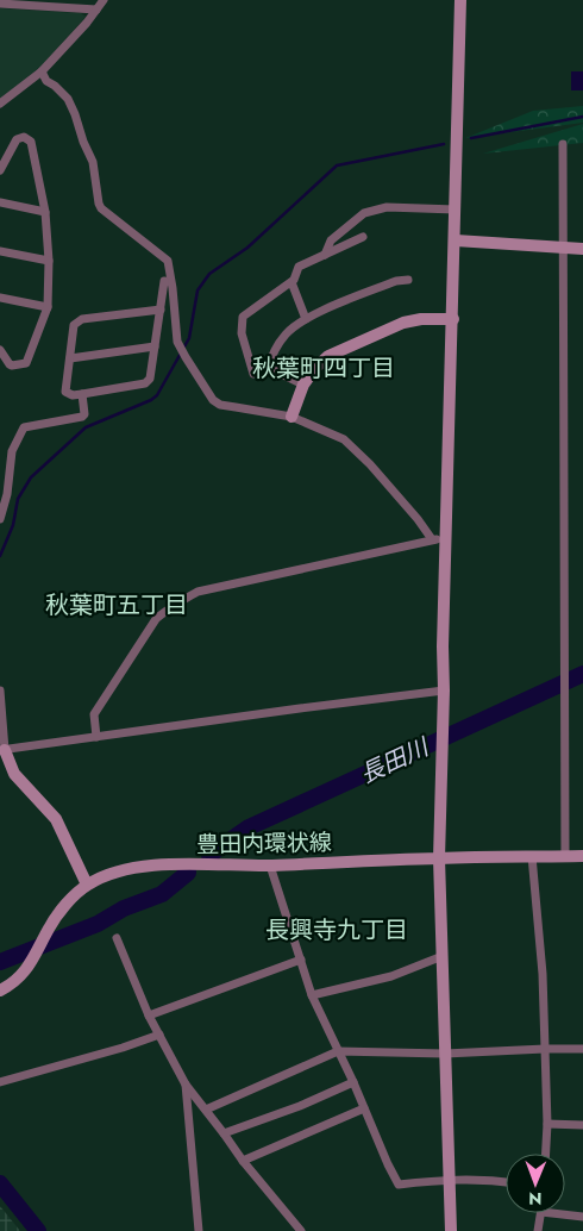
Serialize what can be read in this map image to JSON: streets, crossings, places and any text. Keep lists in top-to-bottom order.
{
  "streets": {
    "street": ["豊田内環状線"]
  },
  "districts": ["秋葉町四丁目", "秋葉町五丁目", "長興寺九丁目"],
  "water": ["長田川"],
  "north": "bottom"
}
